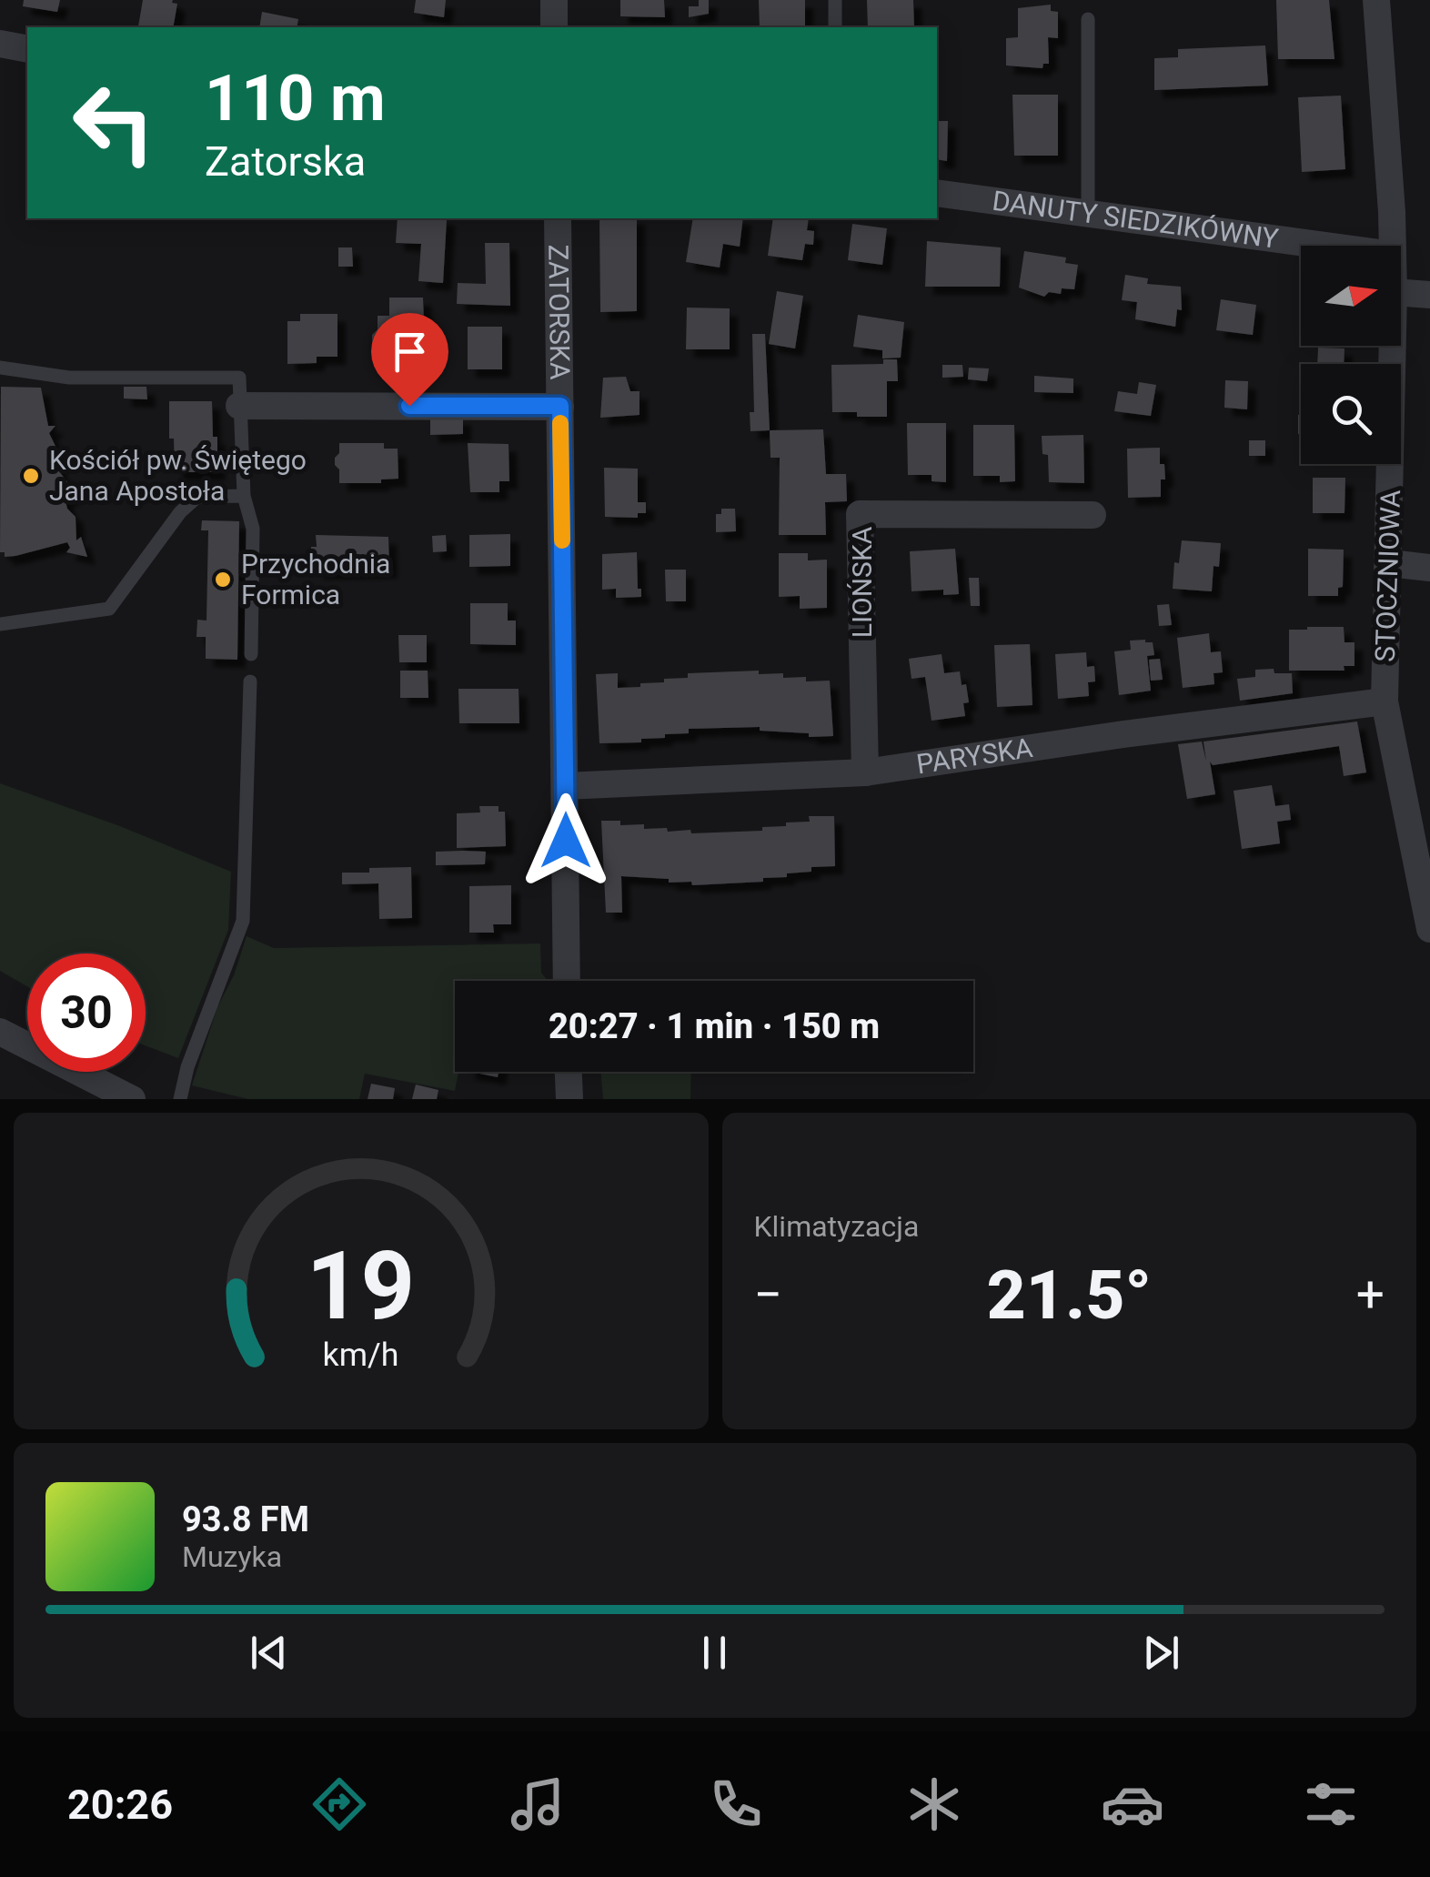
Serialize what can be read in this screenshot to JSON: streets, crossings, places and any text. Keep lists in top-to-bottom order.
{
  "streets": {
    "street": [
      "DANUTY SIEDZIKÓWNY",
      "ZATORSKA",
      "STOCZNIOWA",
      "LIOŃSKA",
      "PARYSKA"
    ]
  },
  "crossings": [
    ["ZATORSKA", "PARYSKA"],
    ["STOCZNIOWA", "PARYSKA"],
    ["LIOŃSKA", "PARYSKA"]
  ],
  "places": ["Kościół pw. Świętego Jana Apostoła", "Przychodnia Formica"],
  "north": "right",
  "page": {
    "turn": ["110 m", "Zatorska"],
    "limit": "30",
    "trip": "20:27 · 1 min · 150 m",
    "tile": "Klimatyzacja",
    "heat": ["−", "21.5°", "+"],
    "song": ["93.8 FM", "Muzyka"],
    "tabs": "20:26",
    "gauge": ["19", "km/h"]
  }
}
